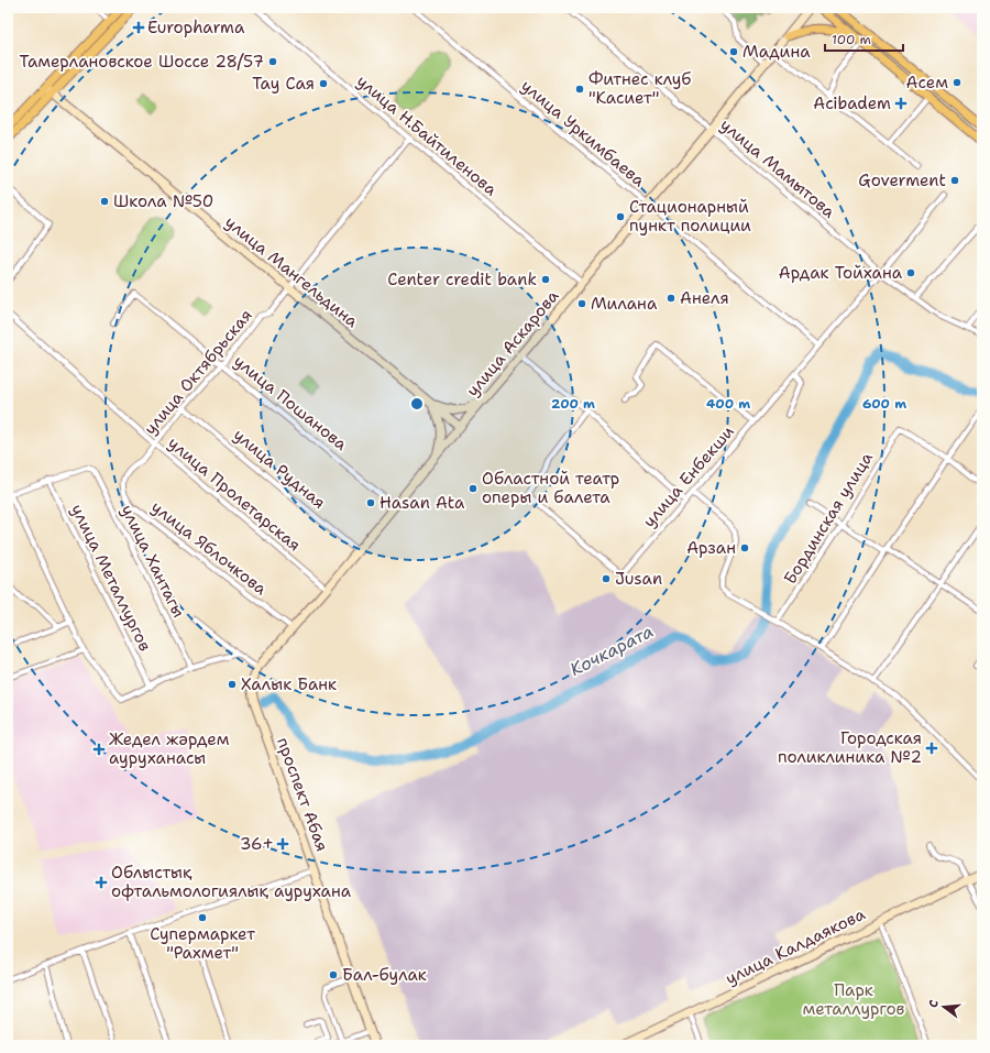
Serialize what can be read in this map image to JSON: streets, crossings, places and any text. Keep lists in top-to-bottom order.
{
  "streets": {
    "main road": [
      "улица Мангельдина",
      "улица Аскарова",
      "проспект Абая",
      "улица Калдаякова"
    ],
    "street": [
      "улица Уркимбаева",
      "улица Н.Байтиленова",
      "улица Мамытова",
      "улица Октябрьская",
      "улица Пошанова",
      "улица Рудная",
      "улица Енбекши",
      "улица Пролетарская",
      "Бординская улица",
      "улица Яблочкова",
      "улица Хантагы",
      "улица Металлургов"
    ]
  },
  "crossings": [
    ["улица Уркимбаева", "улица Аскарова"],
    ["улица Уркимбаева", "улица Енбекши"],
    ["улица Н.Байтиленова", "улица Аскарова"],
    ["улица Н.Байтиленова", "улица Октябрьская"],
    ["улица Мамытова", "улица Аскарова"],
    ["улица Мамытова", "улица Енбекши"],
    ["улица Мангельдина", "улица Аскарова"],
    ["улица Мангельдина", "улица Октябрьская"],
    ["улица Аскарова", "улица Пошанова"],
    ["улица Аскарова", "улица Рудная"],
    ["улица Аскарова", "улица Пролетарская"],
    ["улица Аскарова", "улица Яблочкова"],
    ["улица Аскарова", "проспект Абая"],
    ["улица Октябрьская", "улица Пошанова"],
    ["улица Октябрьская", "улица Рудная"],
    ["улица Октябрьская", "улица Пролетарская"],
    ["улица Октябрьская", "улица Яблочкова"],
    ["улица Хантагы", "улица Металлургов"]
  ],
  "water": ["Кочкарата"],
  "parks": ["Парк металлургов"],
  "places": {
    "health": [
      "Europharma",
      "Acibadem",
      "Городская поликлиника №2",
      "Жедел жәрдем ауруханасы",
      "36+",
      "Облыстық офтальмологиялық аурухана"
    ],
    "other": [
      "Мадина",
      "Тамерлановское Шоссе 28/57",
      "Асем",
      "Тау Сая",
      "Фитнес клуб \"Касиет\"",
      "Goverment",
      "Школа №50",
      "Стационарный пункт полиции",
      "Ардак Тойхана",
      "Center credit bank",
      "Анеля",
      "Милана",
      "Областной театр оперы и балета",
      "Hasan Ata",
      "Арзан",
      "Jusan",
      "Халык Банк",
      "Супермаркет \"Рахмет\"",
      "Бал-булак"
    ]
  },
  "scale_bar": "100 m",
  "north": "left",
  "rings": ["200 m", "400 m", "600 m"]
}
